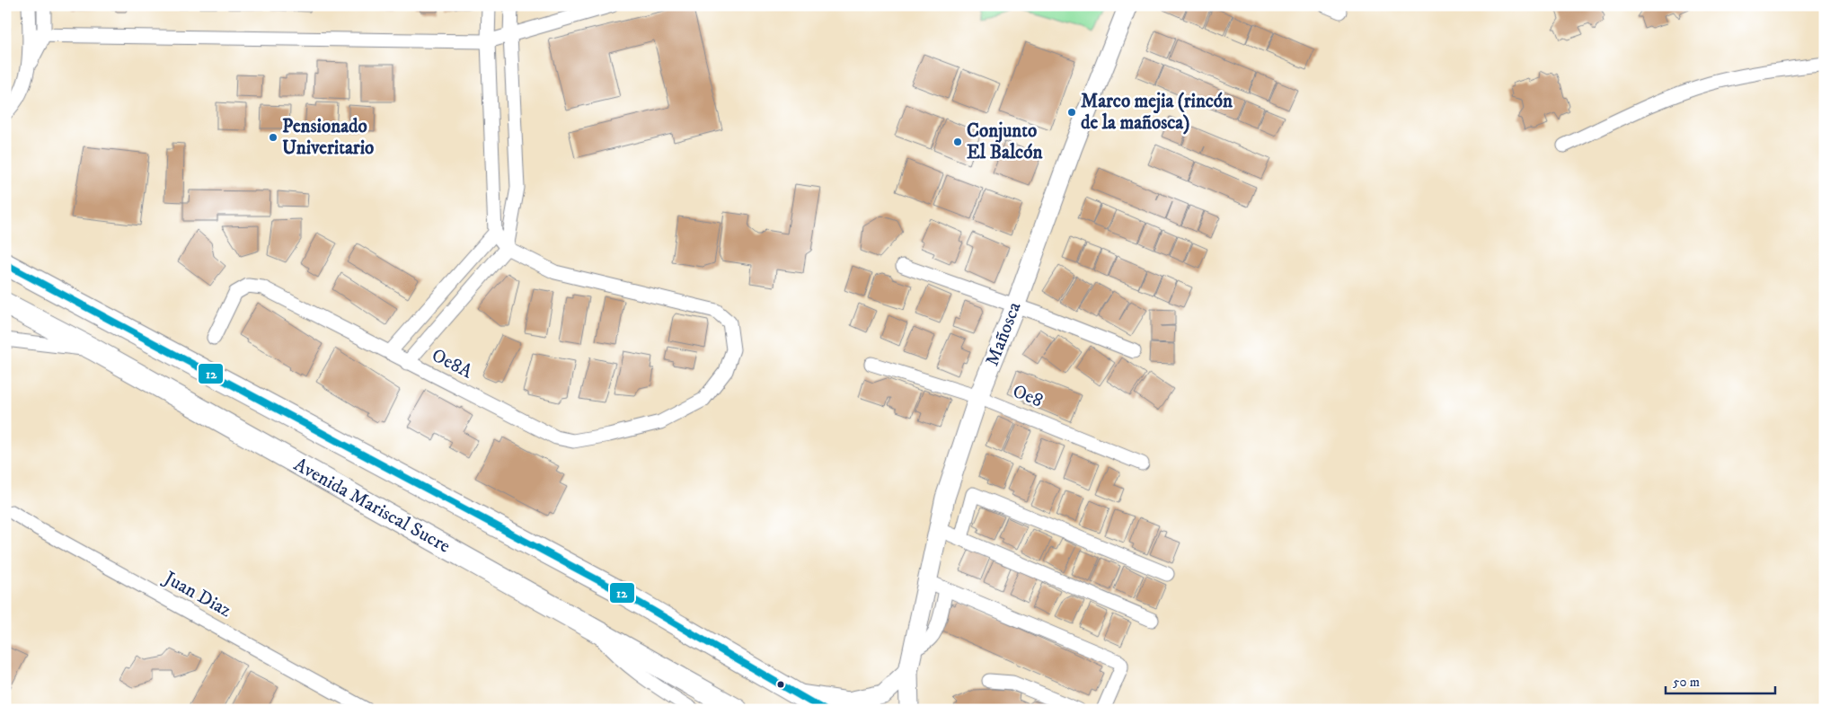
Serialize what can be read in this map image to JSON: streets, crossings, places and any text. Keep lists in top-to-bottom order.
{
  "streets": {
    "main road": ["Avenida Mariscal Sucre"],
    "street": [
      "Mañosca",
      "Oe8A",
      "Oe8",
      "Juan Diaz"
    ]
  },
  "crossings": [
    ["Mañosca", "Oe8"]
  ],
  "places": ["Marco mejia (rincón de la mañosca)", "Pensionado Univeritario", "Conjunto El Balcón"],
  "lines": ["transit line 12"],
  "scale_bar": "50 m"
}
